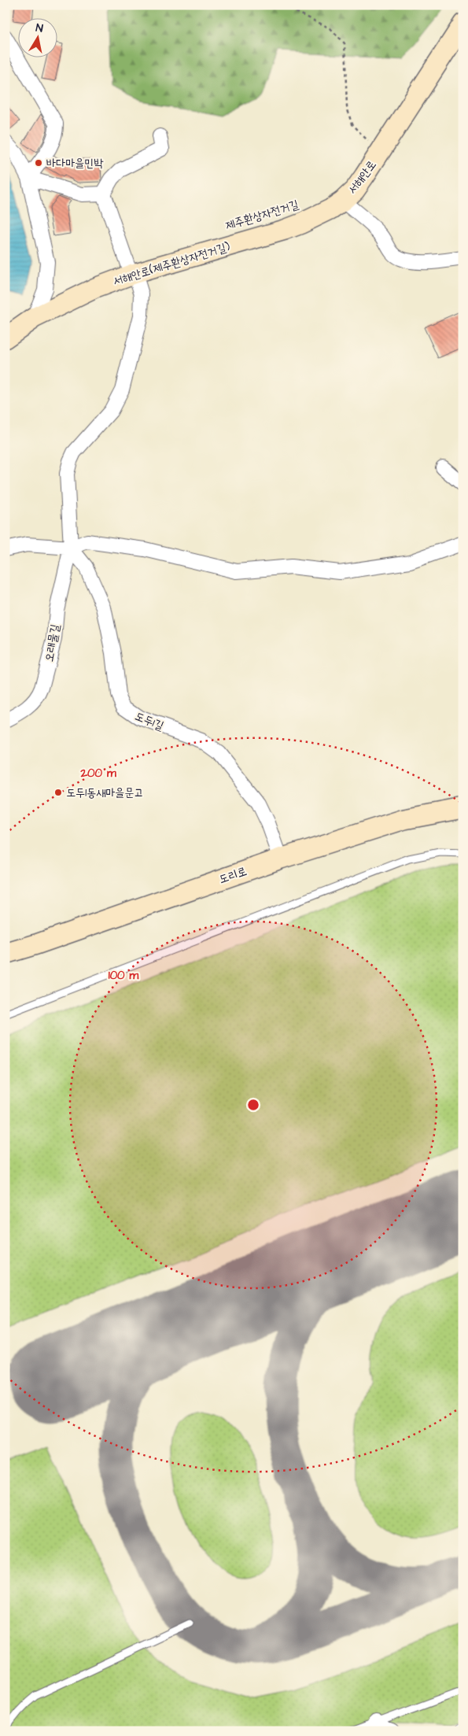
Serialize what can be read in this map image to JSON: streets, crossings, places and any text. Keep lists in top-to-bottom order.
{
  "streets": {
    "street": [
      "서해안로",
      "서해안로(제주환상자전거길)",
      "오래물길",
      "도두1길",
      "도리로"
    ]
  },
  "crossings": [
    ["서해안로", "서해안로(제주환상자전거길)"],
    ["서해안로(제주환상자전거길)", "오래물길"],
    ["오래물길", "도두1길"],
    ["도두1길", "도리로"]
  ],
  "places": ["바다마을민박", "도두1동새마을문고"],
  "north": "top",
  "rings": ["200 m", "100 m"]
}
